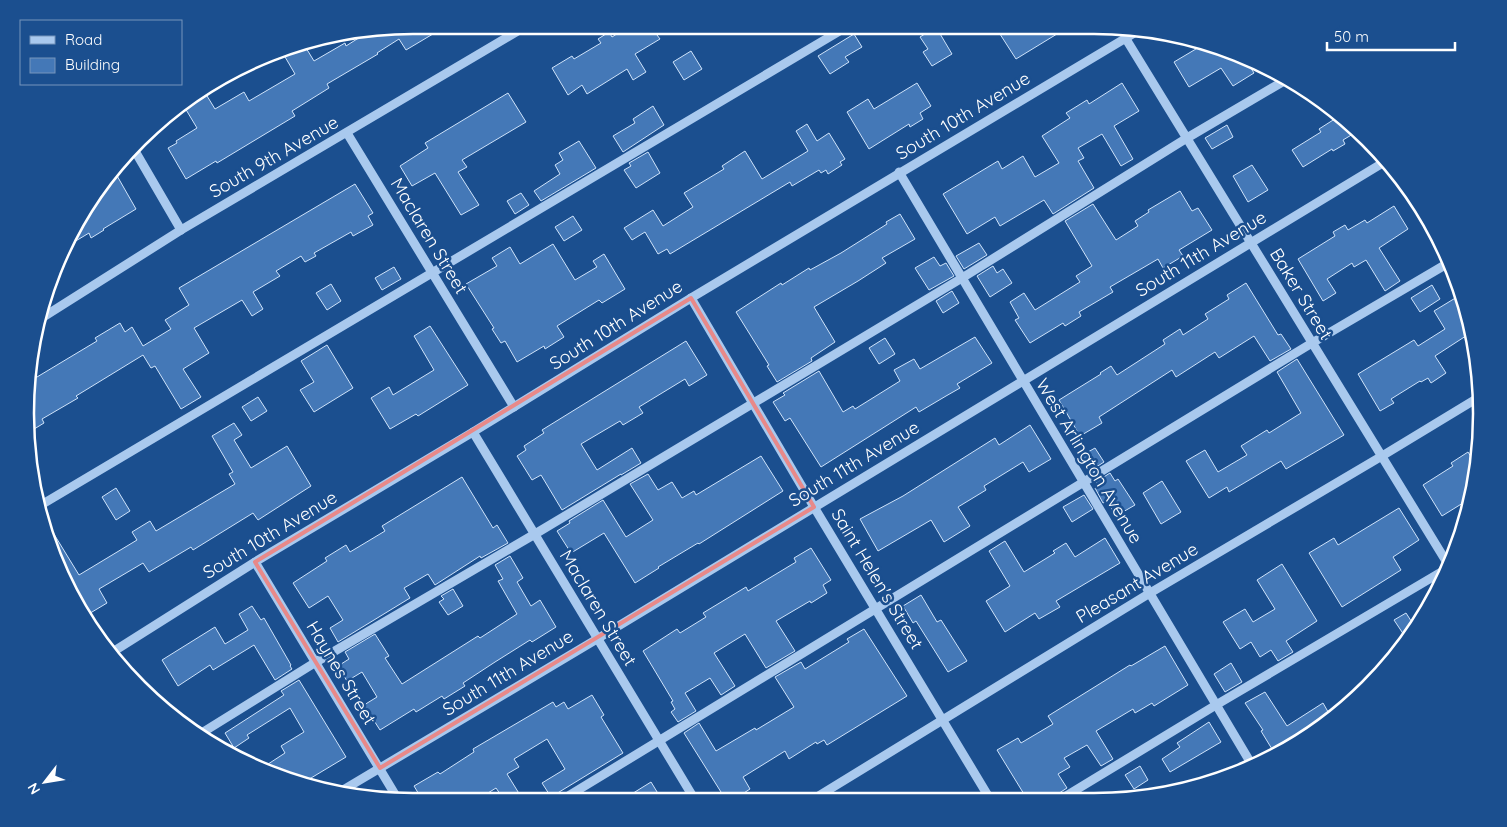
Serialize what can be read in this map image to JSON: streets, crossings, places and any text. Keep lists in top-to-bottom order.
{
  "streets": {
    "street": [
      "South 10th Avenue",
      "South 9th Avenue",
      "Maclaren Street",
      "South 11th Avenue",
      "Baker Street",
      "West Arlington Avenue",
      "Saint Helen's Street",
      "Pleasant Avenue",
      "Haynes Street"
    ]
  },
  "crossings": [
    ["South 10th Avenue", "Maclaren Street"],
    ["South 10th Avenue", "Baker Street"],
    ["South 10th Avenue", "West Arlington Avenue"],
    ["South 10th Avenue", "Saint Helen's Street"],
    ["South 10th Avenue", "Haynes Street"],
    ["South 9th Avenue", "Maclaren Street"],
    ["Maclaren Street", "South 11th Avenue"],
    ["South 11th Avenue", "Baker Street"],
    ["South 11th Avenue", "West Arlington Avenue"],
    ["South 11th Avenue", "Saint Helen's Street"],
    ["South 11th Avenue", "Haynes Street"],
    ["Baker Street", "Pleasant Avenue"],
    ["West Arlington Avenue", "Pleasant Avenue"],
    ["Saint Helen's Street", "Pleasant Avenue"]
  ],
  "legend": ["Road", "Building"],
  "scale_bar": "50 m",
  "north": "bottom left"
}
